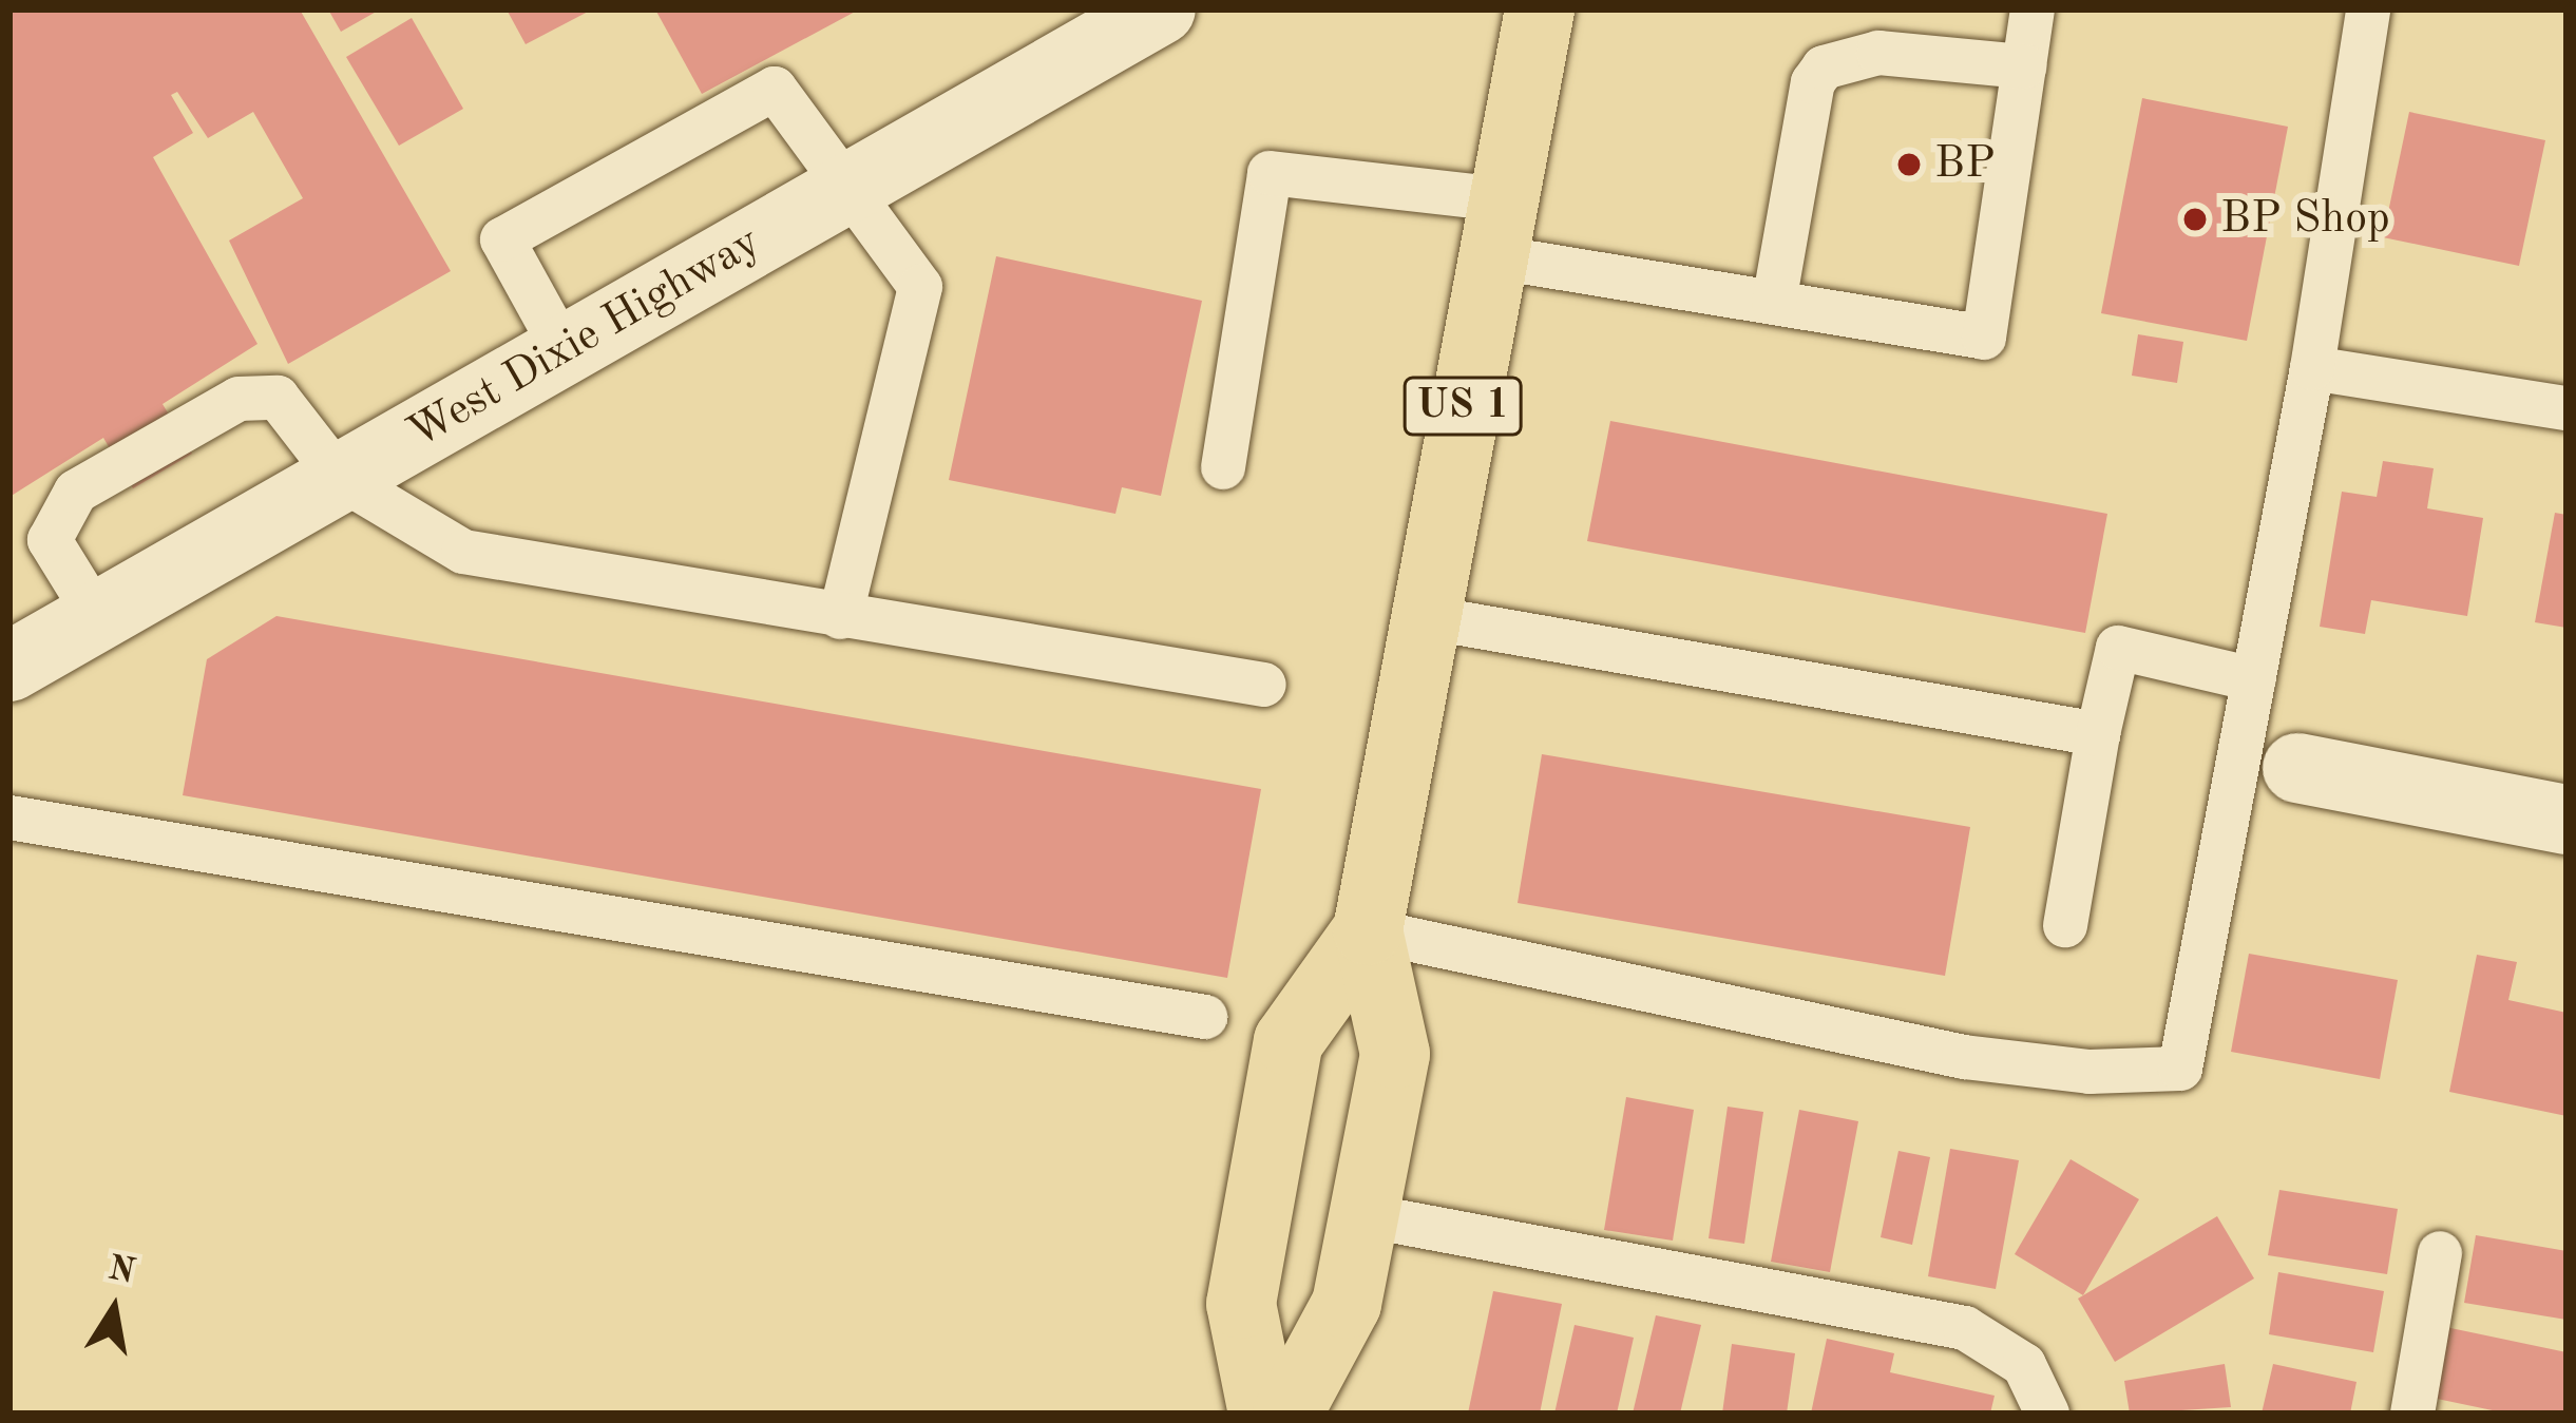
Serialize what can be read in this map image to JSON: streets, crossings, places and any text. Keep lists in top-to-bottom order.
{
  "streets": {
    "main road": ["West Dixie Highway", "US 1"]
  },
  "places": ["BP", "BP Shop"],
  "north": "top"
}
